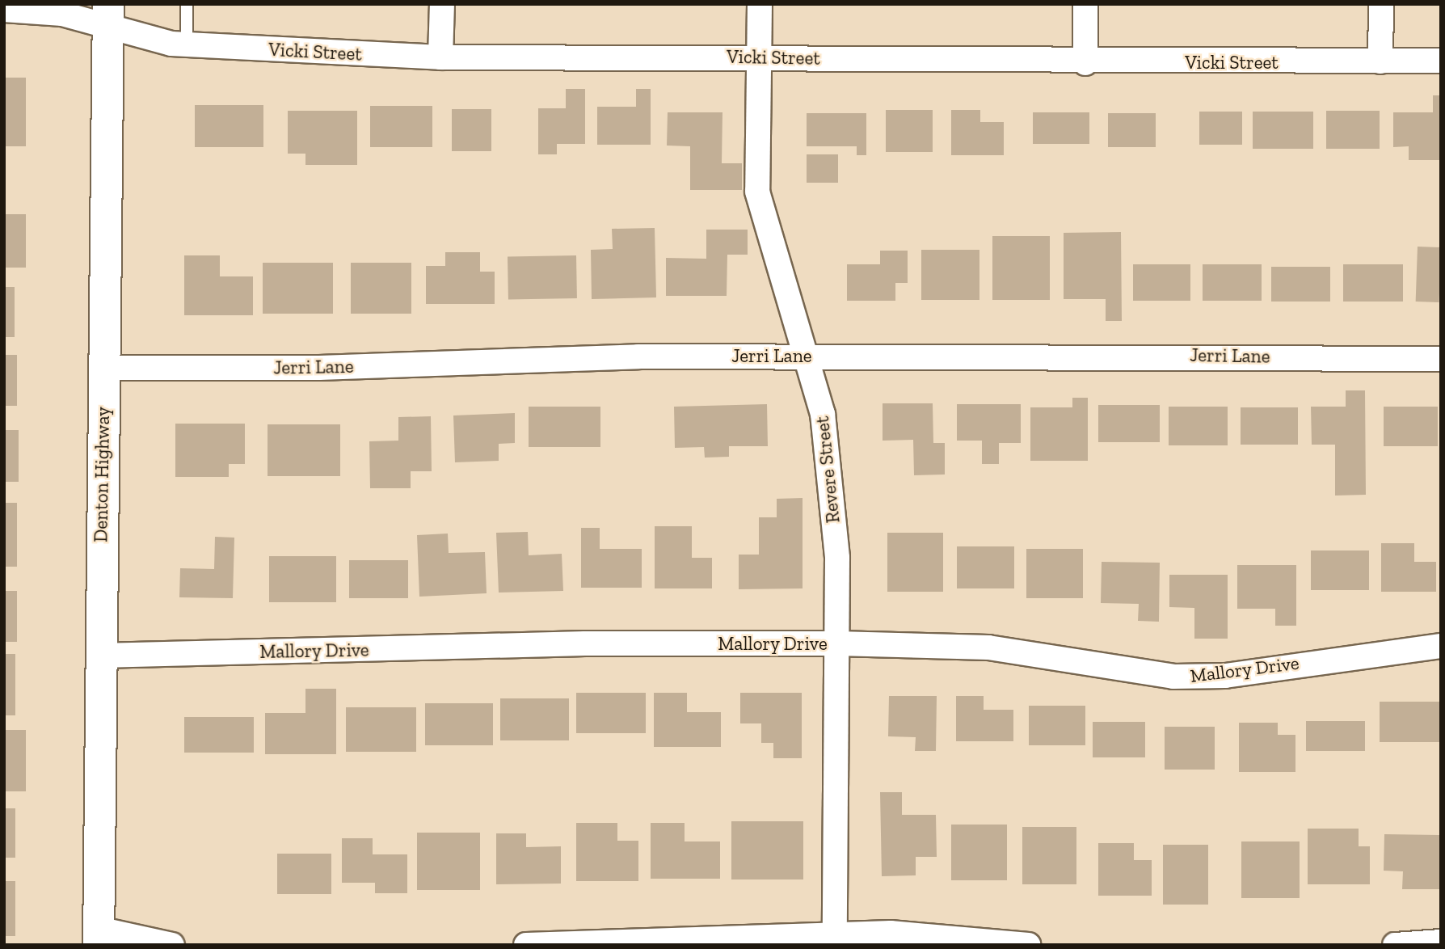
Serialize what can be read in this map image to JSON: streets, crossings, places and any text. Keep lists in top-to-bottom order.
{
  "streets": {
    "main road": ["Denton Highway"],
    "street": [
      "Vicki Street",
      "Jerri Lane",
      "Revere Street",
      "Mallory Drive"
    ]
  },
  "crossings": [
    ["Vicki Street", "Revere Street"],
    ["Vicki Street", "Denton Highway"],
    ["Jerri Lane", "Revere Street"],
    ["Jerri Lane", "Denton Highway"],
    ["Revere Street", "Mallory Drive"],
    ["Denton Highway", "Mallory Drive"]
  ]
}
